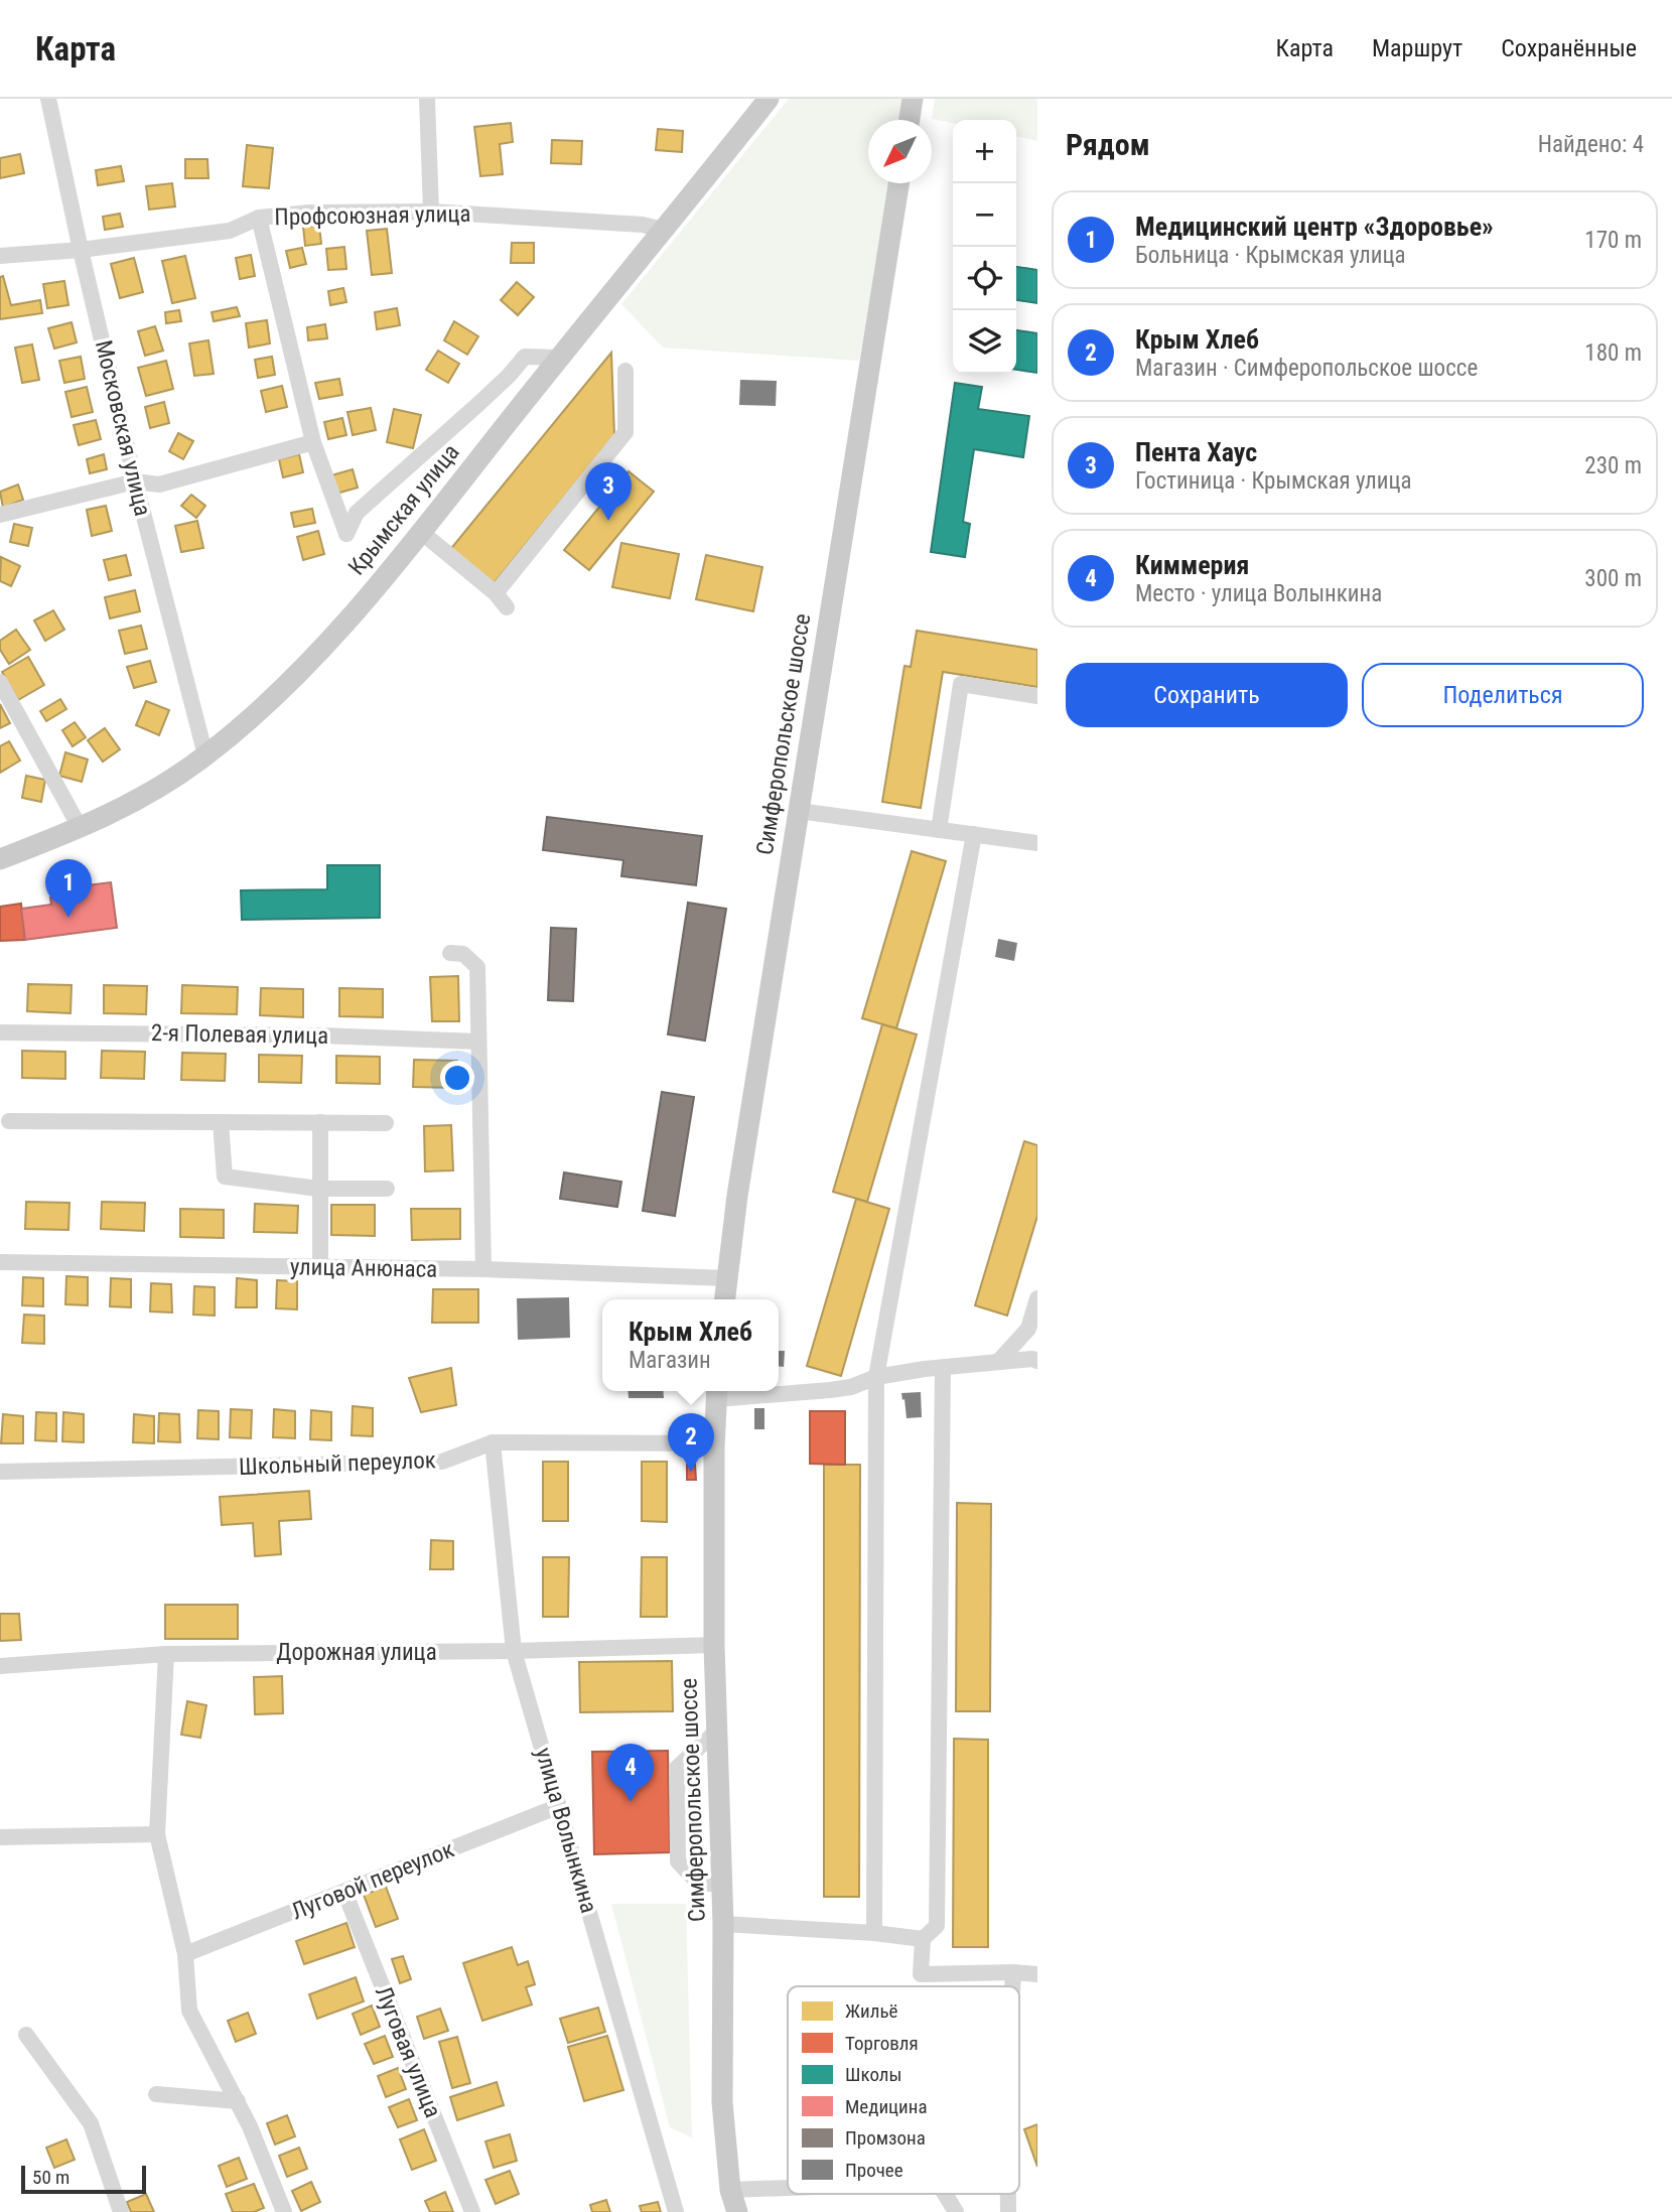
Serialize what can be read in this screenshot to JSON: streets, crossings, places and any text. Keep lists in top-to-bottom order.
{
  "streets": {
    "main road": ["Крымская улица", "Симферопольское шоссе"],
    "street": [
      "Профсоюзная улица",
      "Московская улица",
      "2-я Полевая улица",
      "улица Анюнаса",
      "Школьный переулок",
      "Дорожная улица",
      "улица Волынкина",
      "Луговой переулок",
      "Луговая улица"
    ]
  },
  "crossings": [
    ["Профсоюзная улица", "Московская улица"],
    ["Профсоюзная улица", "Крымская улица"],
    ["Московская улица", "Крымская улица"],
    ["Симферопольское шоссе", "улица Анюнаса"],
    ["Симферопольское шоссе", "Школьный переулок"],
    ["Симферопольское шоссе", "Дорожная улица"],
    ["Школьный переулок", "улица Волынкина"],
    ["Дорожная улица", "улица Волынкина"],
    ["улица Волынкина", "Луговой переулок"],
    ["Луговой переулок", "Луговая улица"]
  ],
  "legend": [
    "Жильё",
    "Торговля",
    "Школы",
    "Медицина",
    "Промзона",
    "Прочее"
  ],
  "scale_bar": "50 m",
  "north": "bottom left",
  "page": {
    "header": "Карта",
    "nav": ["Карта", "Маршрут", "Сохранённые"],
    "heading": ["Рядом", "Найдено: 4"],
    "map_buttons": ["+", "−"],
    "list": [
      {
        "mark": "1",
        "name": "Медицинский центр «Здоровье»",
        "note": "Больница · Крымская улица",
        "value": "170 m"
      },
      {
        "mark": "2",
        "name": "Крым Хлеб",
        "note": "Магазин · Симферопольское шоссе",
        "value": "180 m"
      },
      {
        "mark": "3",
        "name": "Пента Хаус",
        "note": "Гостиница · Крымская улица",
        "value": "230 m"
      },
      {
        "mark": "4",
        "name": "Киммерия",
        "note": "Место · улица Волынкина",
        "value": "300 m"
      }
    ],
    "pins": [
      "3",
      "1",
      "2",
      "4"
    ],
    "buttons": ["Сохранить", "Поделиться"],
    "popup": ["Крым Хлеб", "Магазин"],
    "scale": "50 m"
  }
}
